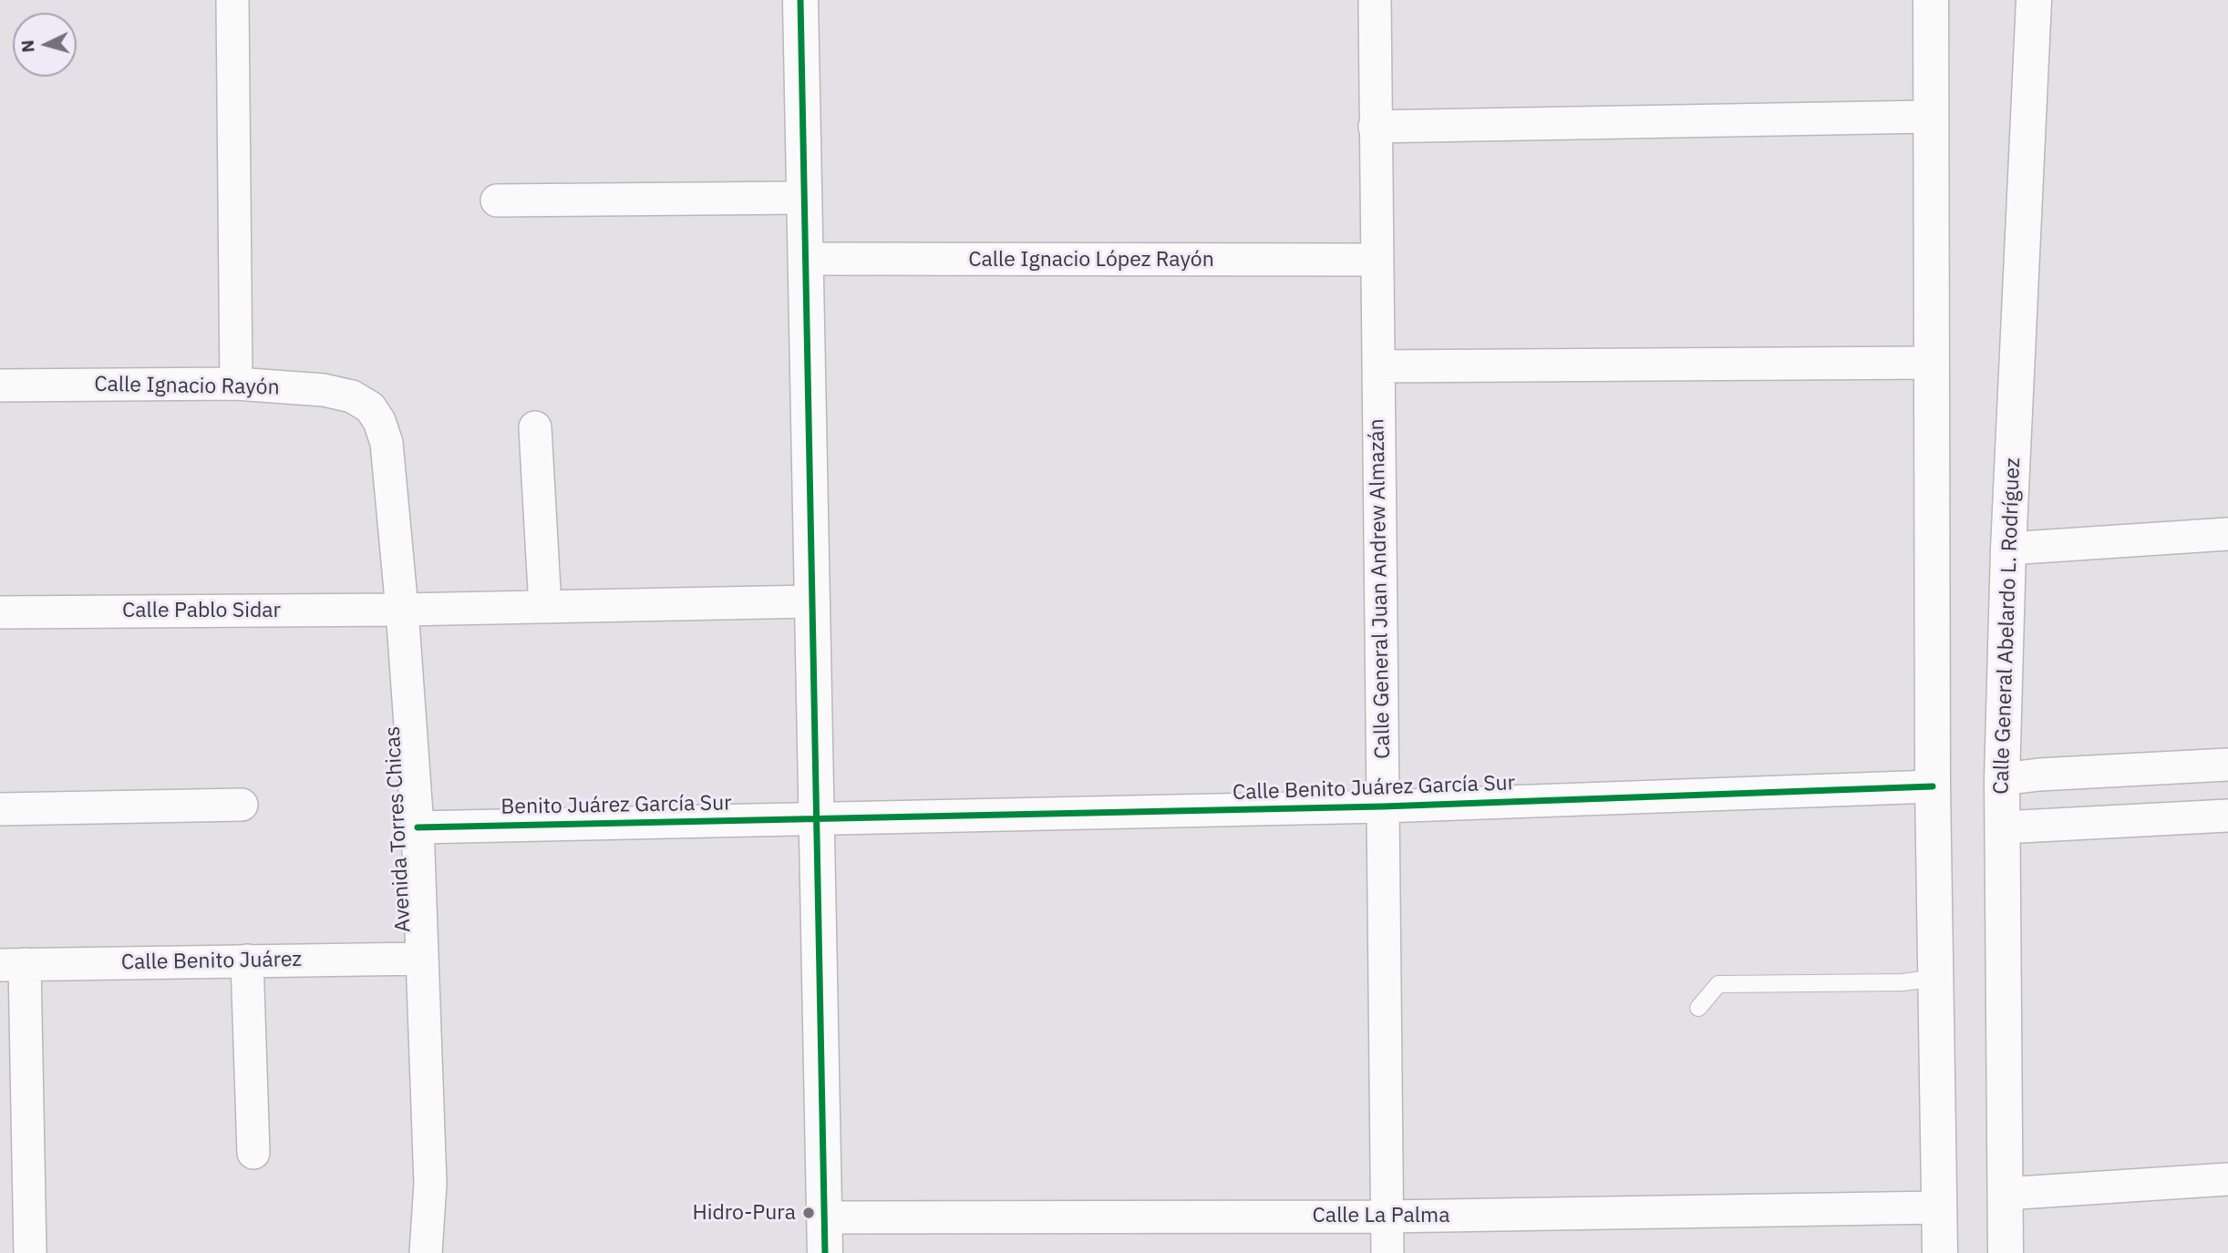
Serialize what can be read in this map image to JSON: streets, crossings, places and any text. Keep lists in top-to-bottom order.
{
  "streets": {
    "main road": ["Calle General Abelardo L. Rodríguez"],
    "street": [
      "Calle Ignacio López Rayón",
      "Calle Ignacio Rayón",
      "Calle General Juan Andrew Almazán",
      "Calle Pablo Sidar",
      "Calle Benito Juárez García Sur",
      "Benito Juárez García Sur",
      "Avenida Torres Chicas",
      "Calle Benito Juárez",
      "Calle La Palma"
    ]
  },
  "crossings": [
    ["Calle Ignacio López Rayón", "Calle General Juan Andrew Almazán"],
    ["Calle Ignacio Rayón", "Avenida Torres Chicas"],
    ["Calle General Juan Andrew Almazán", "Calle Benito Juárez García Sur"],
    ["Calle General Juan Andrew Almazán", "Calle La Palma"],
    ["Calle Pablo Sidar", "Avenida Torres Chicas"],
    ["Calle Benito Juárez García Sur", "Benito Juárez García Sur"],
    ["Benito Juárez García Sur", "Avenida Torres Chicas"],
    ["Avenida Torres Chicas", "Calle Benito Juárez"]
  ],
  "places": ["Hidro-Pura"],
  "north": "left"
}
